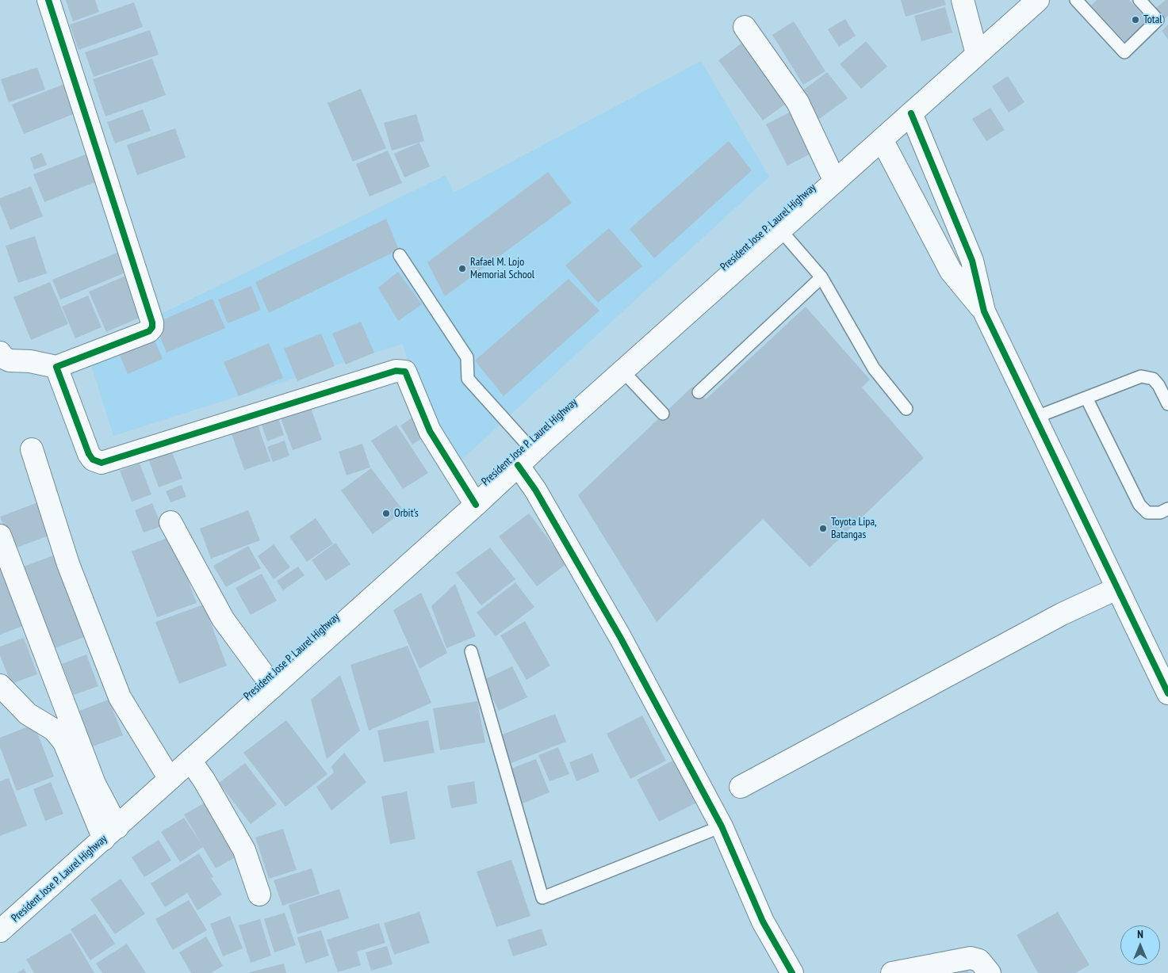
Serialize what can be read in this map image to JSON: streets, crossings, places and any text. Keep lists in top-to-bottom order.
{
  "streets": {
    "main road": ["President Jose P. Laurel Highway"]
  },
  "places": [
    "Total",
    "Rafael M. Lojo Memorial School",
    "Orbit’s",
    "Toyota Lipa, Batangas"
  ],
  "north": "top"
}
